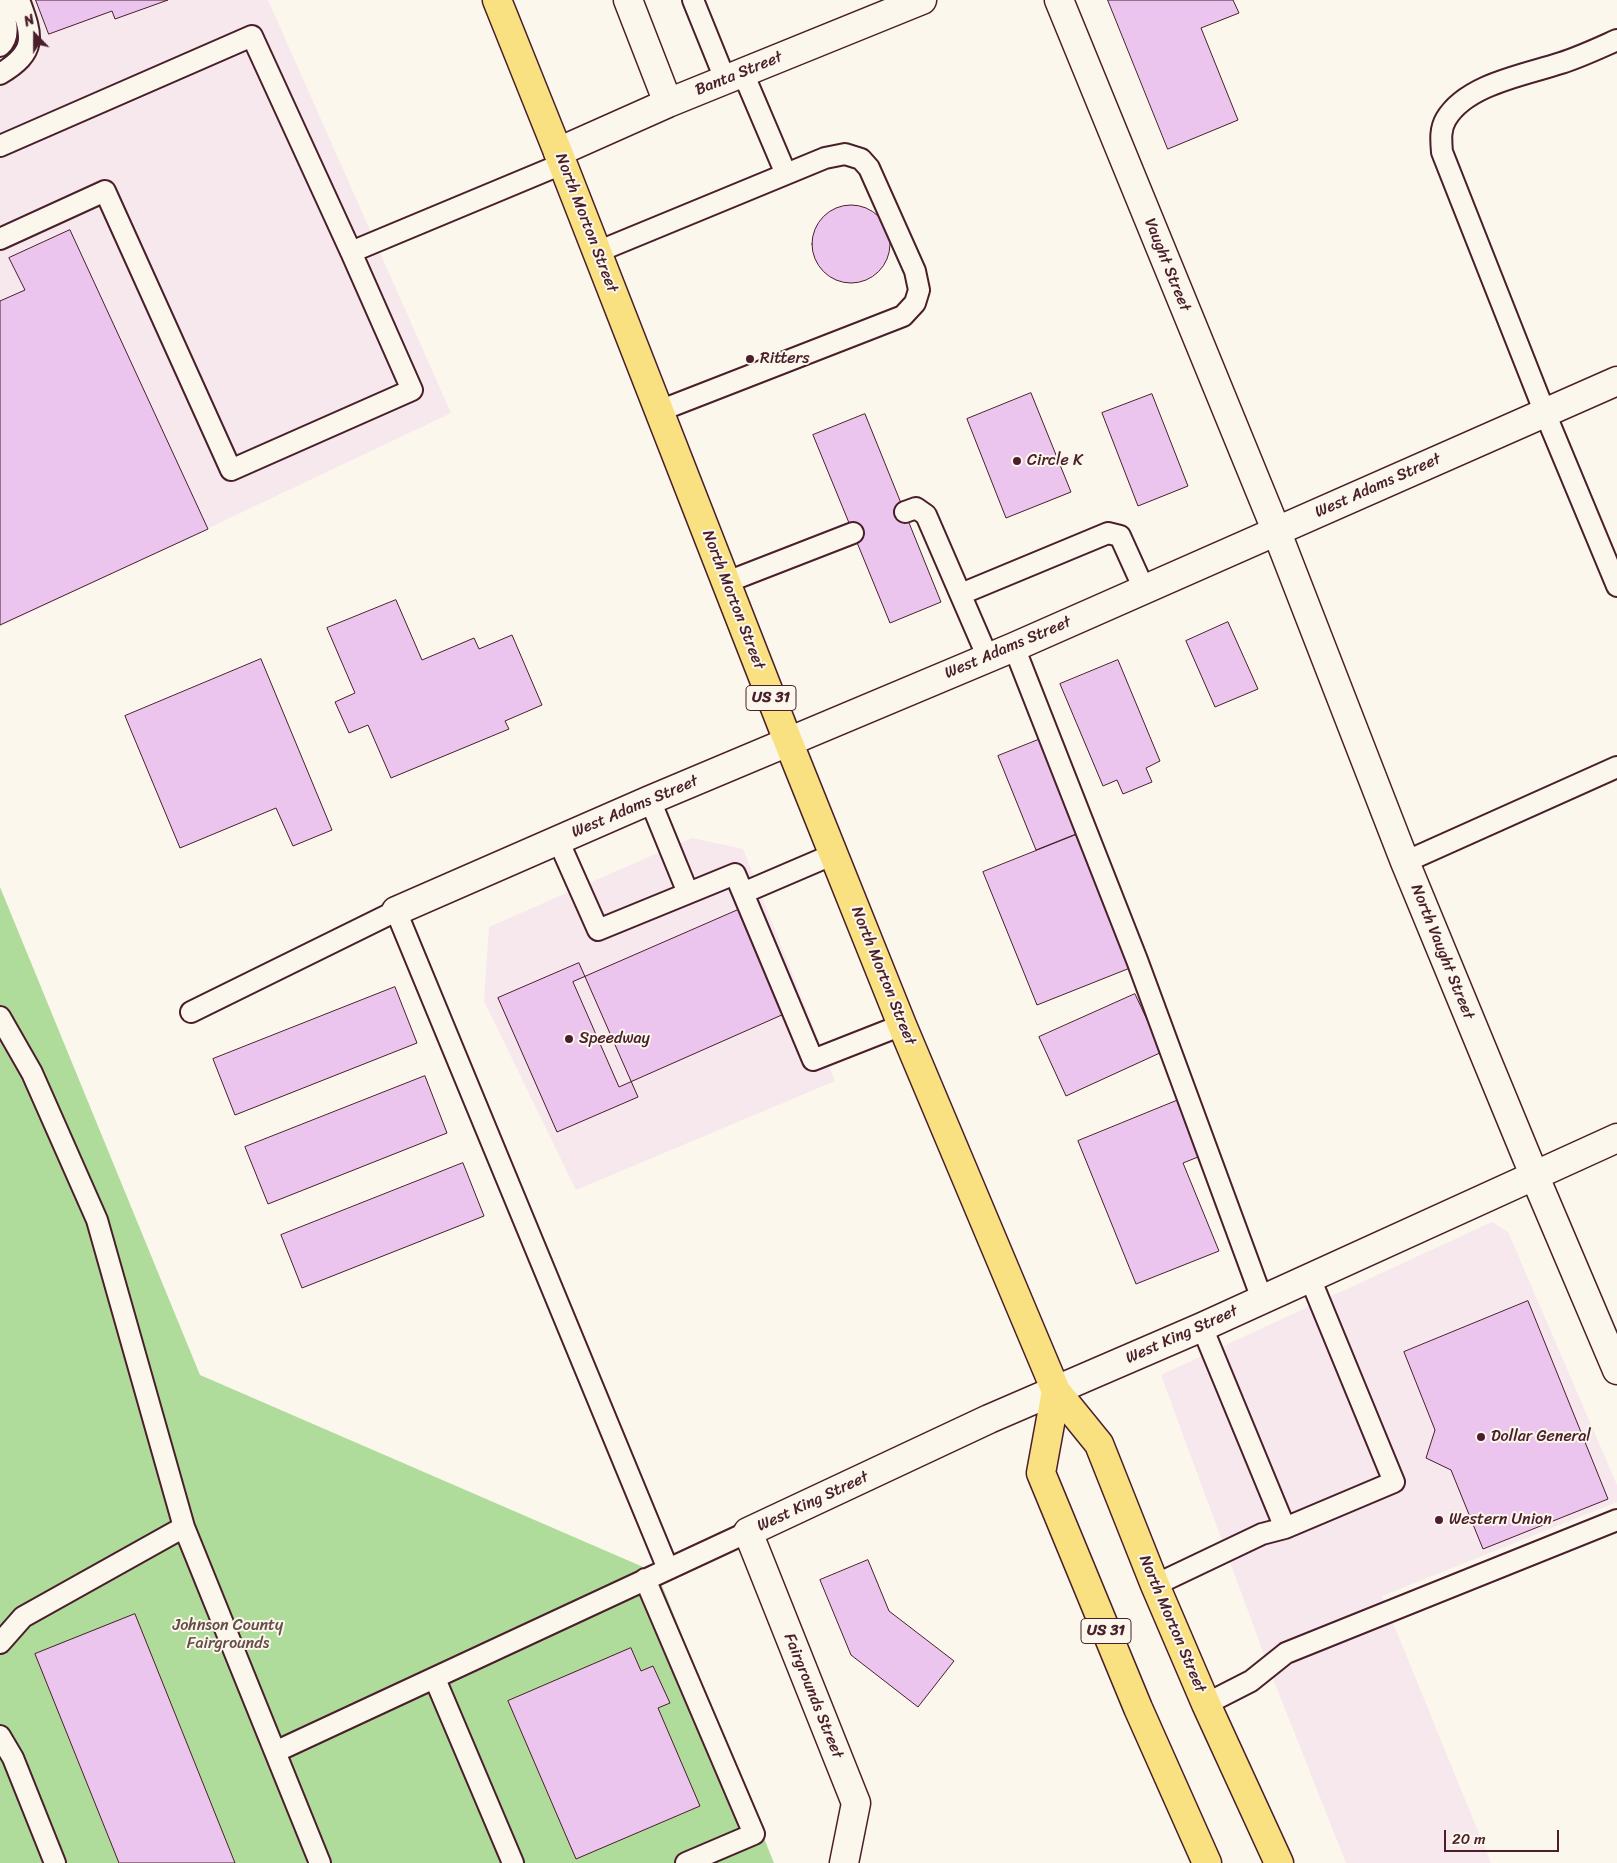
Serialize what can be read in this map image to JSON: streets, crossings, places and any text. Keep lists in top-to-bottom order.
{
  "streets": {
    "main road": ["North Morton Street", "US 31"],
    "street": [
      "Banta Street",
      "Vaught Street",
      "West Adams Street",
      "North Vaught Street",
      "West King Street",
      "Fairgrounds Street"
    ]
  },
  "crossings": [
    ["Banta Street", "North Morton Street"],
    ["North Morton Street", "West Adams Street"],
    ["North Morton Street", "US 31"],
    ["North Morton Street", "West King Street"],
    ["Vaught Street", "West Adams Street"],
    ["Vaught Street", "North Vaught Street"],
    ["West Adams Street", "North Vaught Street"],
    ["US 31", "West King Street"],
    ["North Vaught Street", "West King Street"],
    ["West King Street", "Fairgrounds Street"]
  ],
  "parks": ["Johnson County Fairgrounds"],
  "places": [
    "Ritters",
    "Circle K",
    "Speedway",
    "Dollar General",
    "Western Union"
  ],
  "scale_bar": "20 m",
  "north": "top"
}
